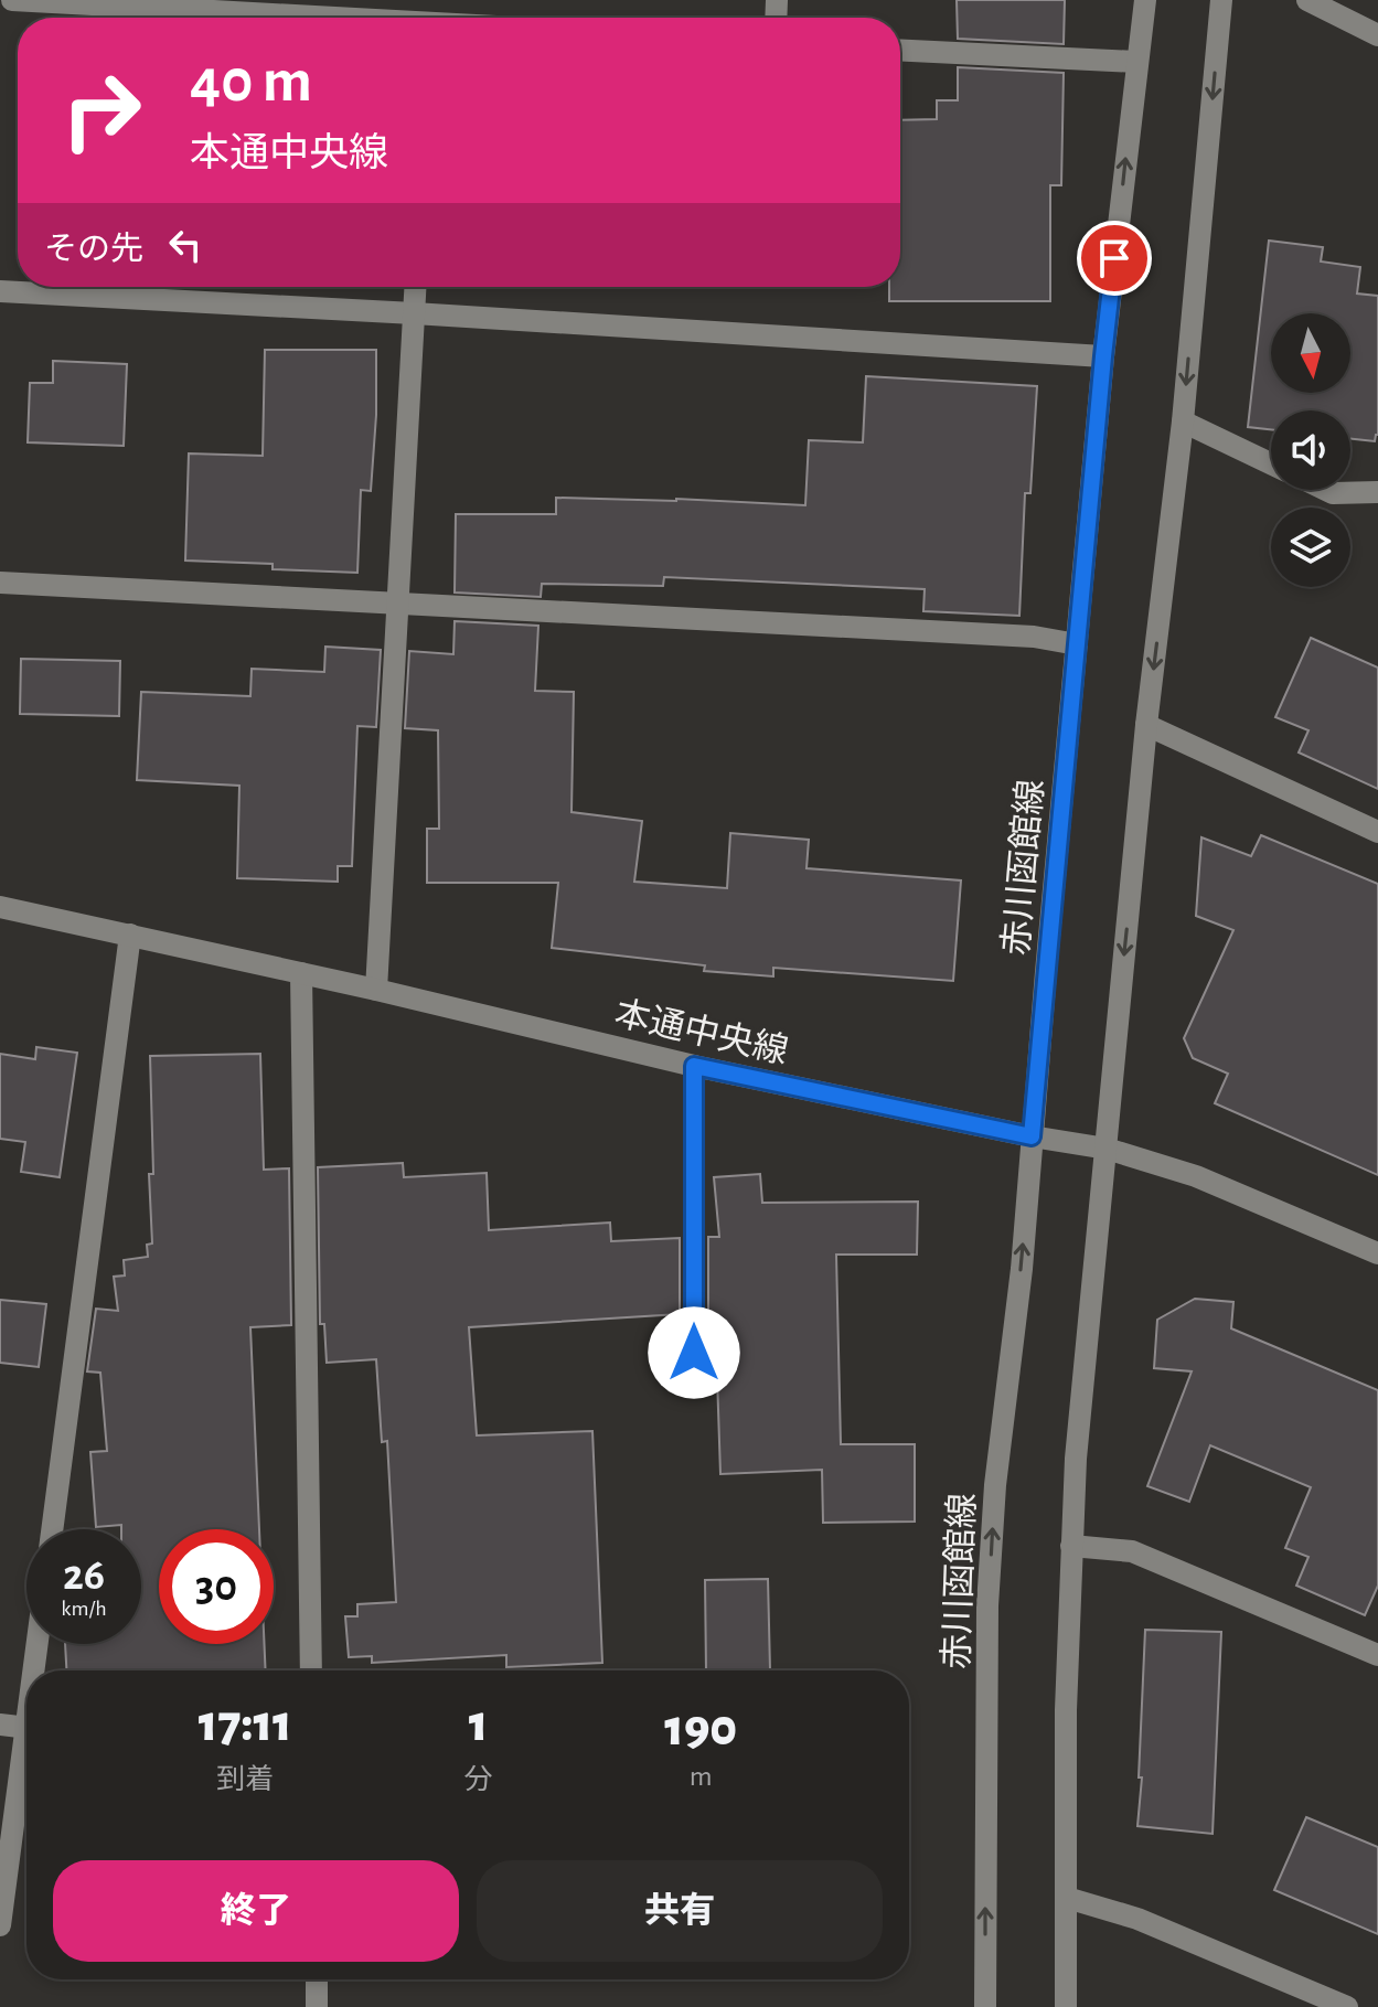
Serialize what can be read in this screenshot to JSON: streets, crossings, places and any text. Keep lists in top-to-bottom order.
{
  "streets": {
    "street": ["赤川函館線", "本通中央線"]
  },
  "crossings": [
    ["赤川函館線", "本通中央線"]
  ],
  "north": "bottom",
  "page": {
    "turn": ["40 m", "本通中央線"],
    "then": "その先",
    "speed": "26 km/h",
    "limit": "30",
    "eta": [
      "17:11",
      "到着",
      "1",
      "分",
      "190",
      "m"
    ],
    "buttons": ["終了", "共有"]
  }
}
